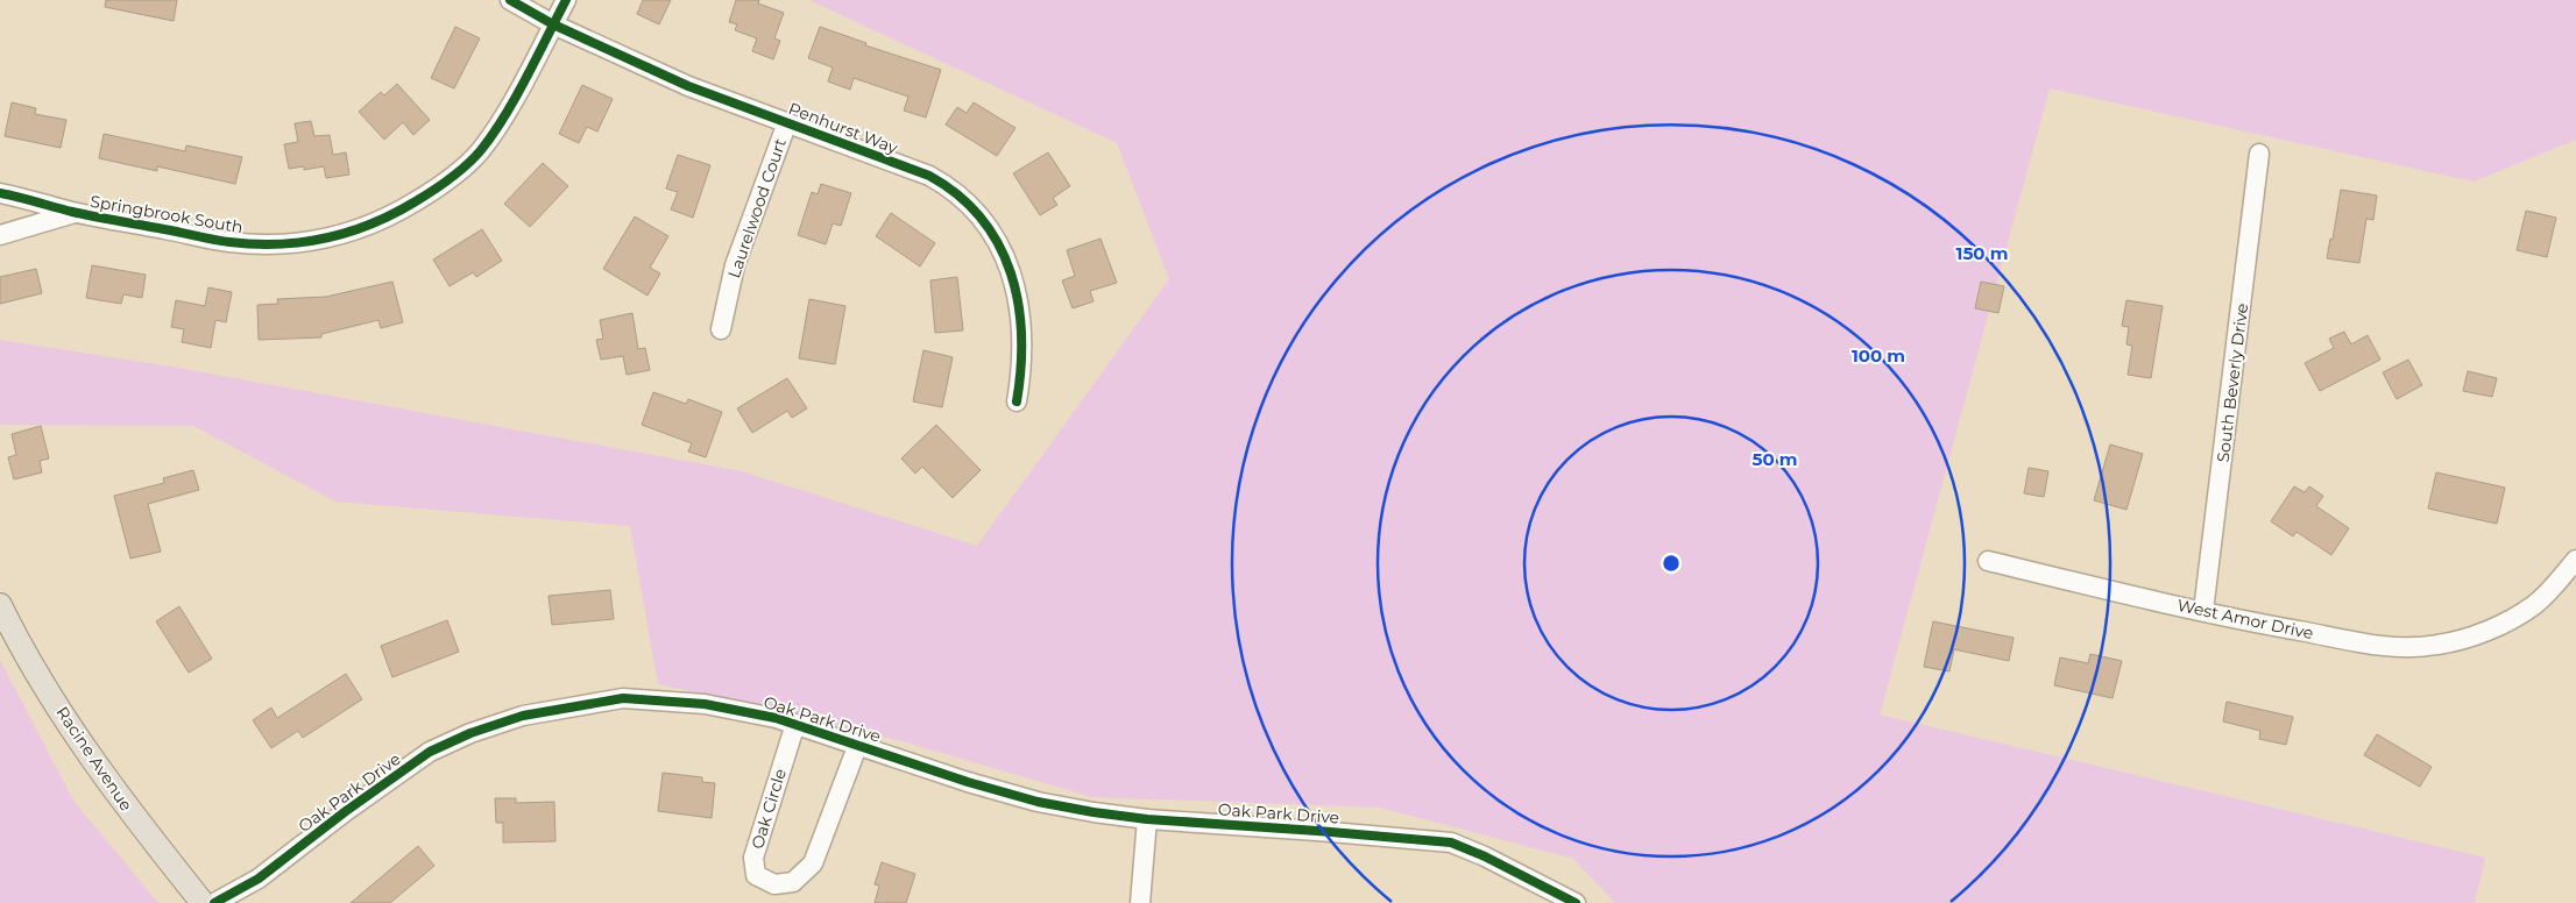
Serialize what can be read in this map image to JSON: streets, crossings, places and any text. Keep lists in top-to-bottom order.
{
  "streets": {
    "main road": ["Racine Avenue"],
    "street": [
      "Penhurst Way",
      "Laurelwood Court",
      "Springbrook South",
      "South Beverly Drive",
      "West Amor Drive",
      "Oak Park Drive",
      "Oak Circle"
    ]
  },
  "crossings": [
    ["Penhurst Way", "Laurelwood Court"],
    ["Penhurst Way", "Springbrook South"],
    ["South Beverly Drive", "West Amor Drive"],
    ["Oak Park Drive", "Oak Circle"]
  ],
  "rings": ["150 m", "100 m", "50 m"]
}
